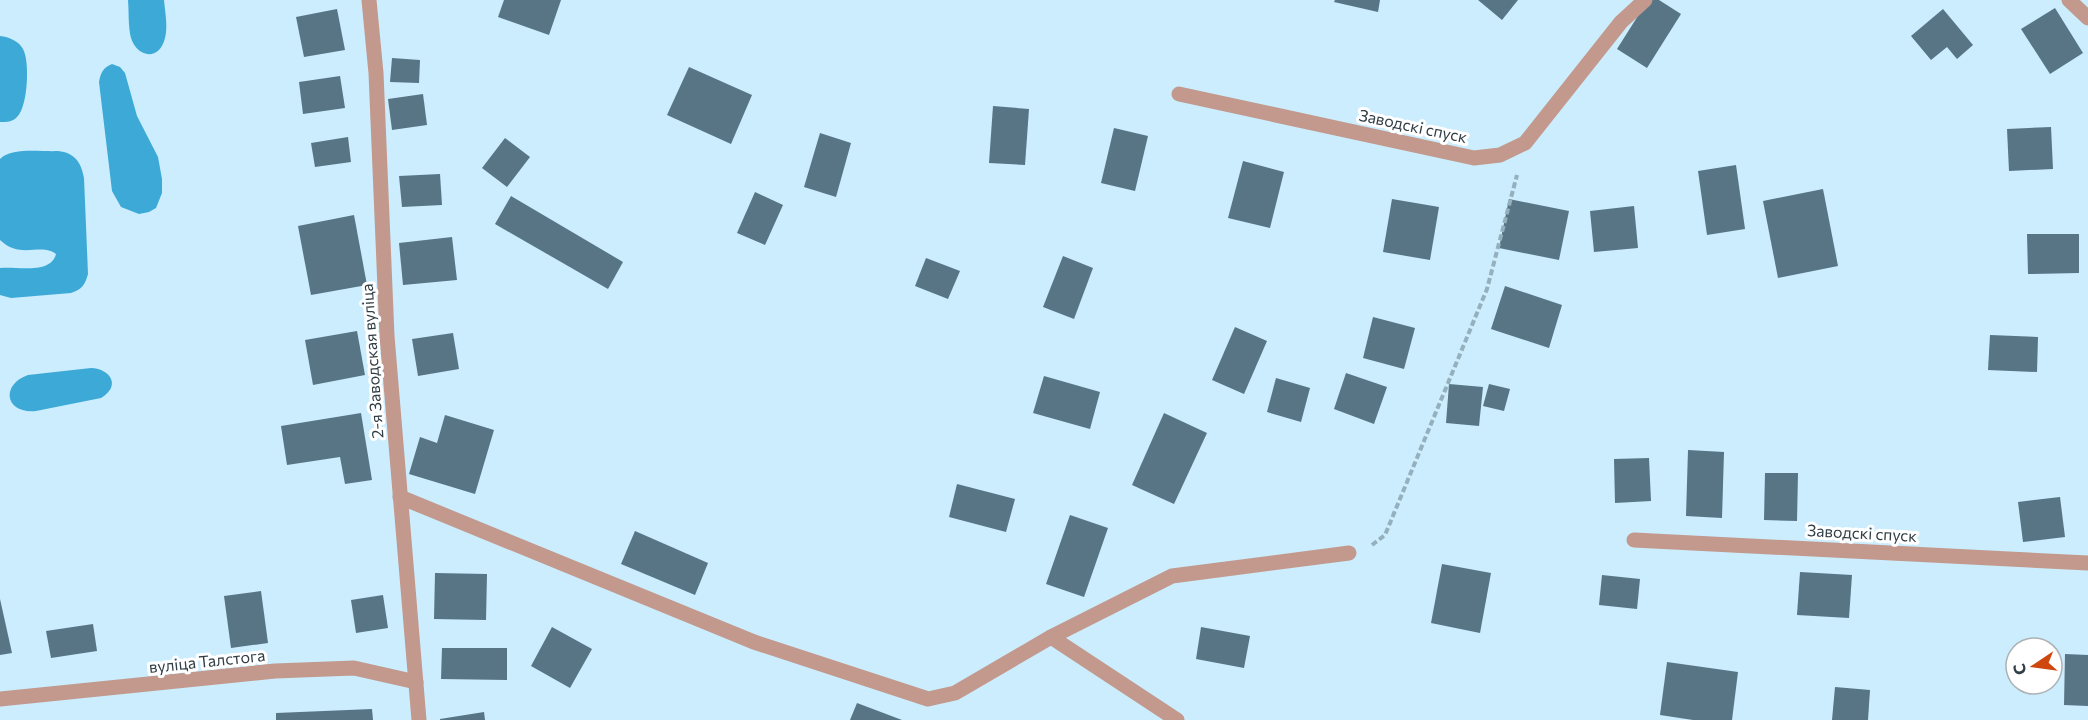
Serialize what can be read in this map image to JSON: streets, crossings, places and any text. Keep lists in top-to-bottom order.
{
  "streets": {
    "street": ["Заводскі спуск", "2-я Заводская вуліца", "вуліца Талстога"]
  },
  "crossings": [
    ["2-я Заводская вуліца", "вуліца Талстога"]
  ],
  "north": "left"
}
